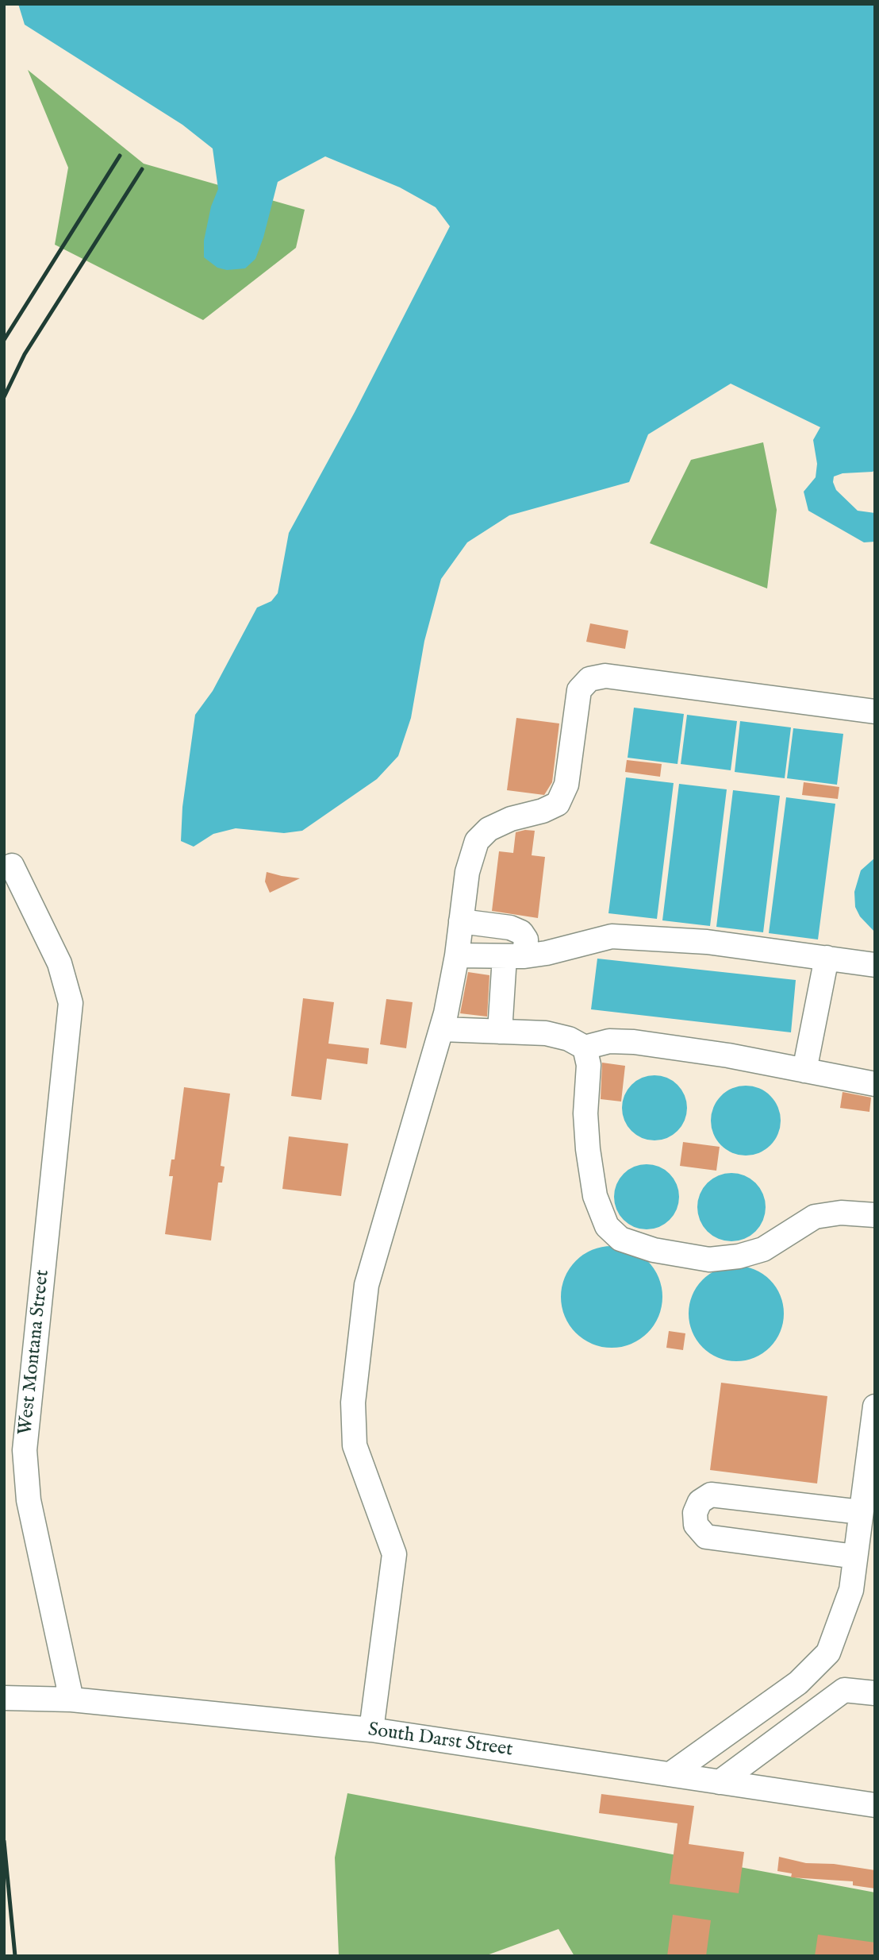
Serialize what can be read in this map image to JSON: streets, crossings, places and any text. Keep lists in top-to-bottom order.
{
  "streets": {
    "street": ["West Montana Street", "South Darst Street"]
  },
  "crossings": [
    ["West Montana Street", "South Darst Street"]
  ]
}
